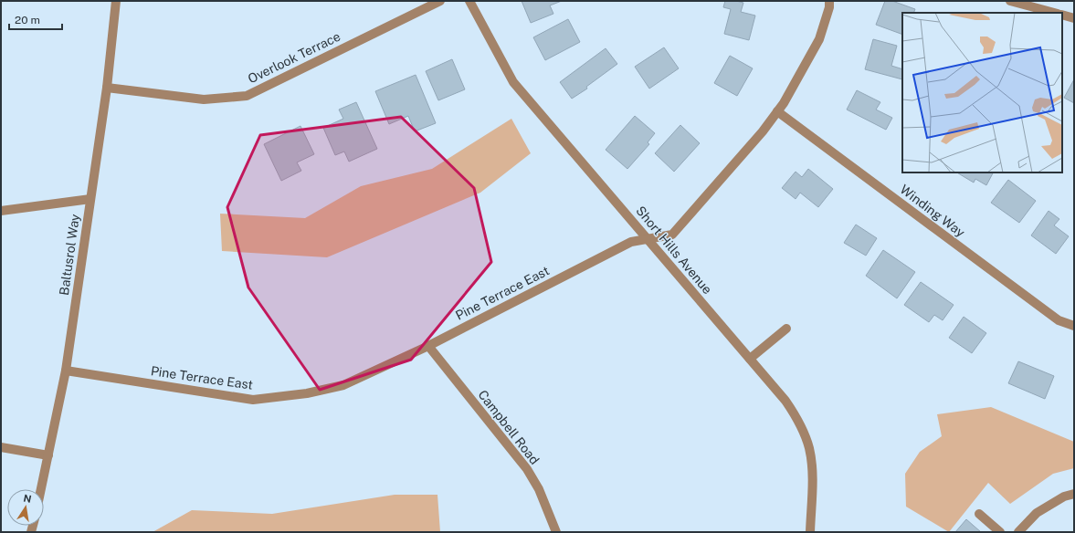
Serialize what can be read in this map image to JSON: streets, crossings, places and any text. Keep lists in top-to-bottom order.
{
  "streets": {
    "street": [
      "Overlook Terrace",
      "Winding Way",
      "Short Hills Avenue",
      "Baltusrol Way",
      "Pine Terrace East",
      "Campbell Road"
    ]
  },
  "crossings": [
    ["Overlook Terrace", "Baltusrol Way"],
    ["Winding Way", "Pine Terrace East"],
    ["Short Hills Avenue", "Pine Terrace East"],
    ["Baltusrol Way", "Pine Terrace East"],
    ["Pine Terrace East", "Campbell Road"]
  ],
  "scale_bar": "20 m",
  "north": "top"
}
